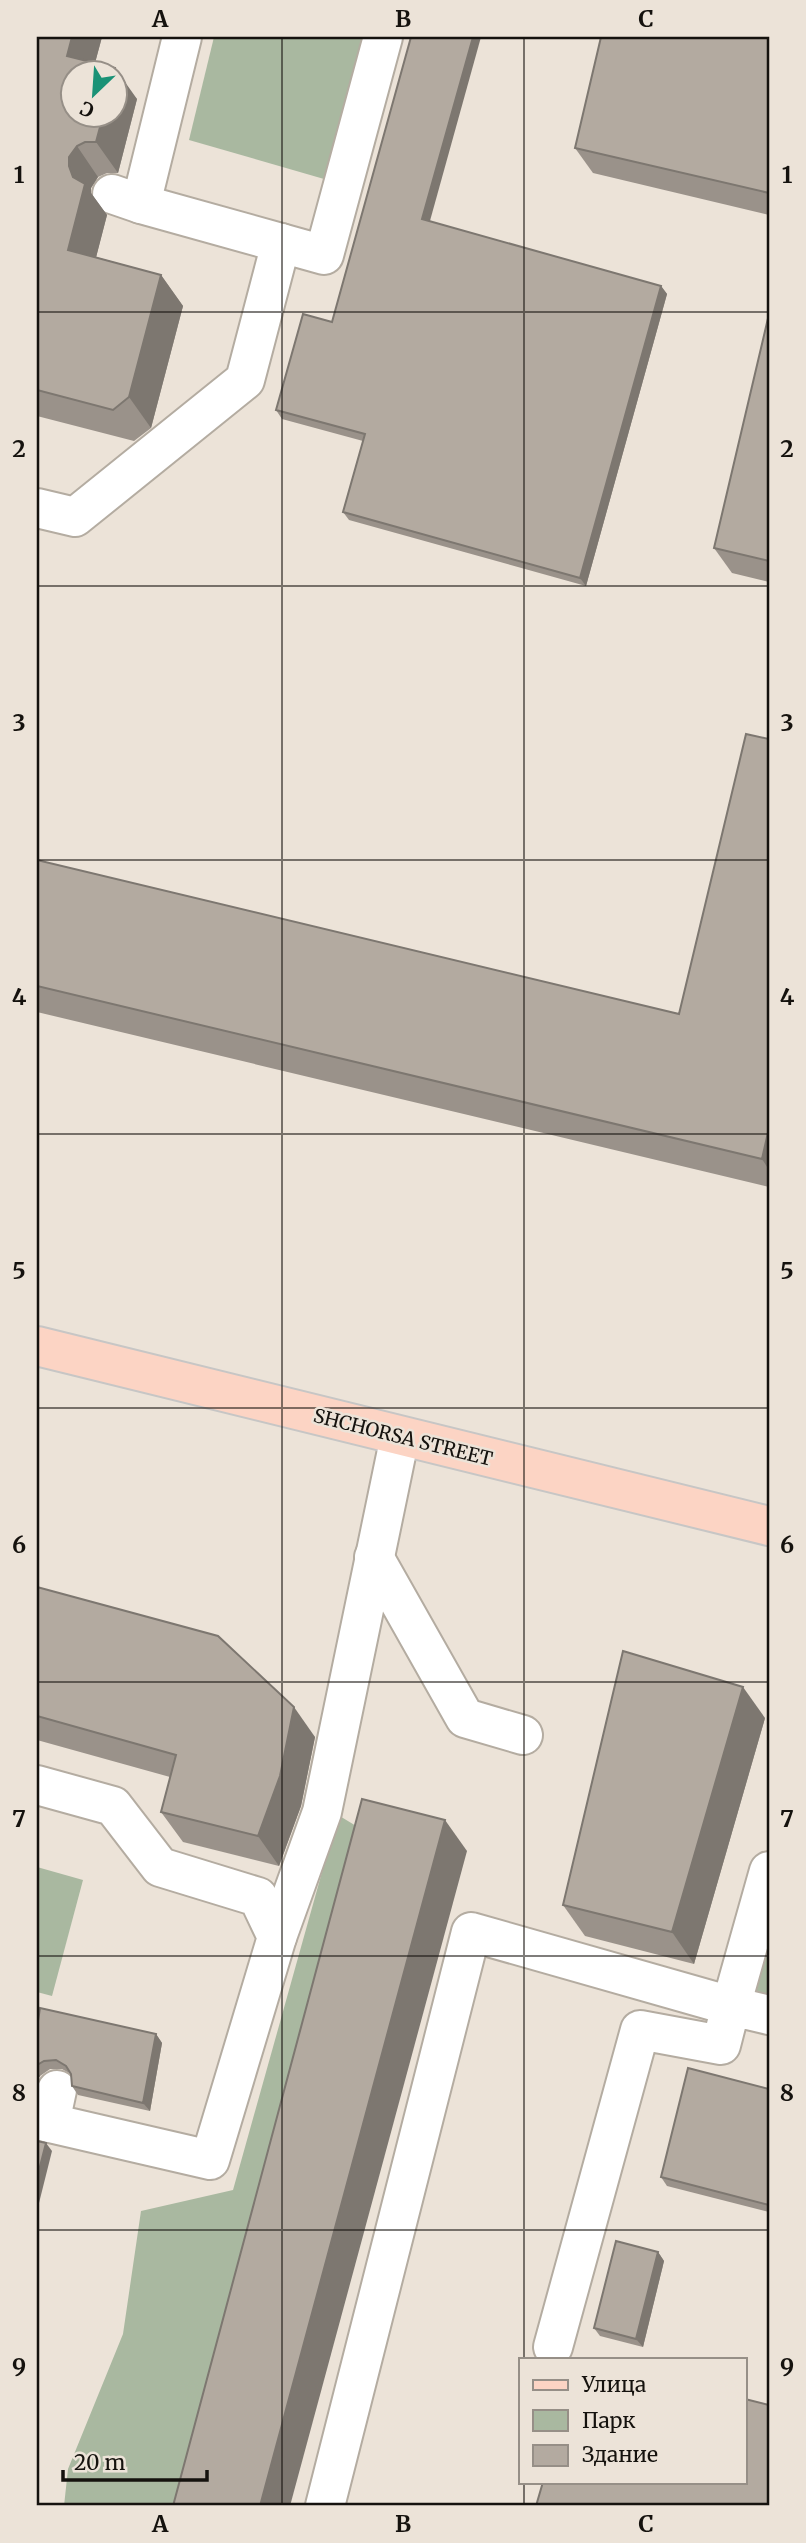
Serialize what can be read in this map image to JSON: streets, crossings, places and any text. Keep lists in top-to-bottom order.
{
  "streets": {
    "main road": ["SHCHORSA STREET"]
  },
  "legend": ["Улица", "Парк", "Здание"],
  "scale_bar": "20 m",
  "north": "bottom left",
  "grid": {
    "columns": ["A", "B", "C"],
    "rows": [
      "1",
      "2",
      "3",
      "4",
      "5",
      "6",
      "7",
      "8",
      "9"
    ]
  }
}
